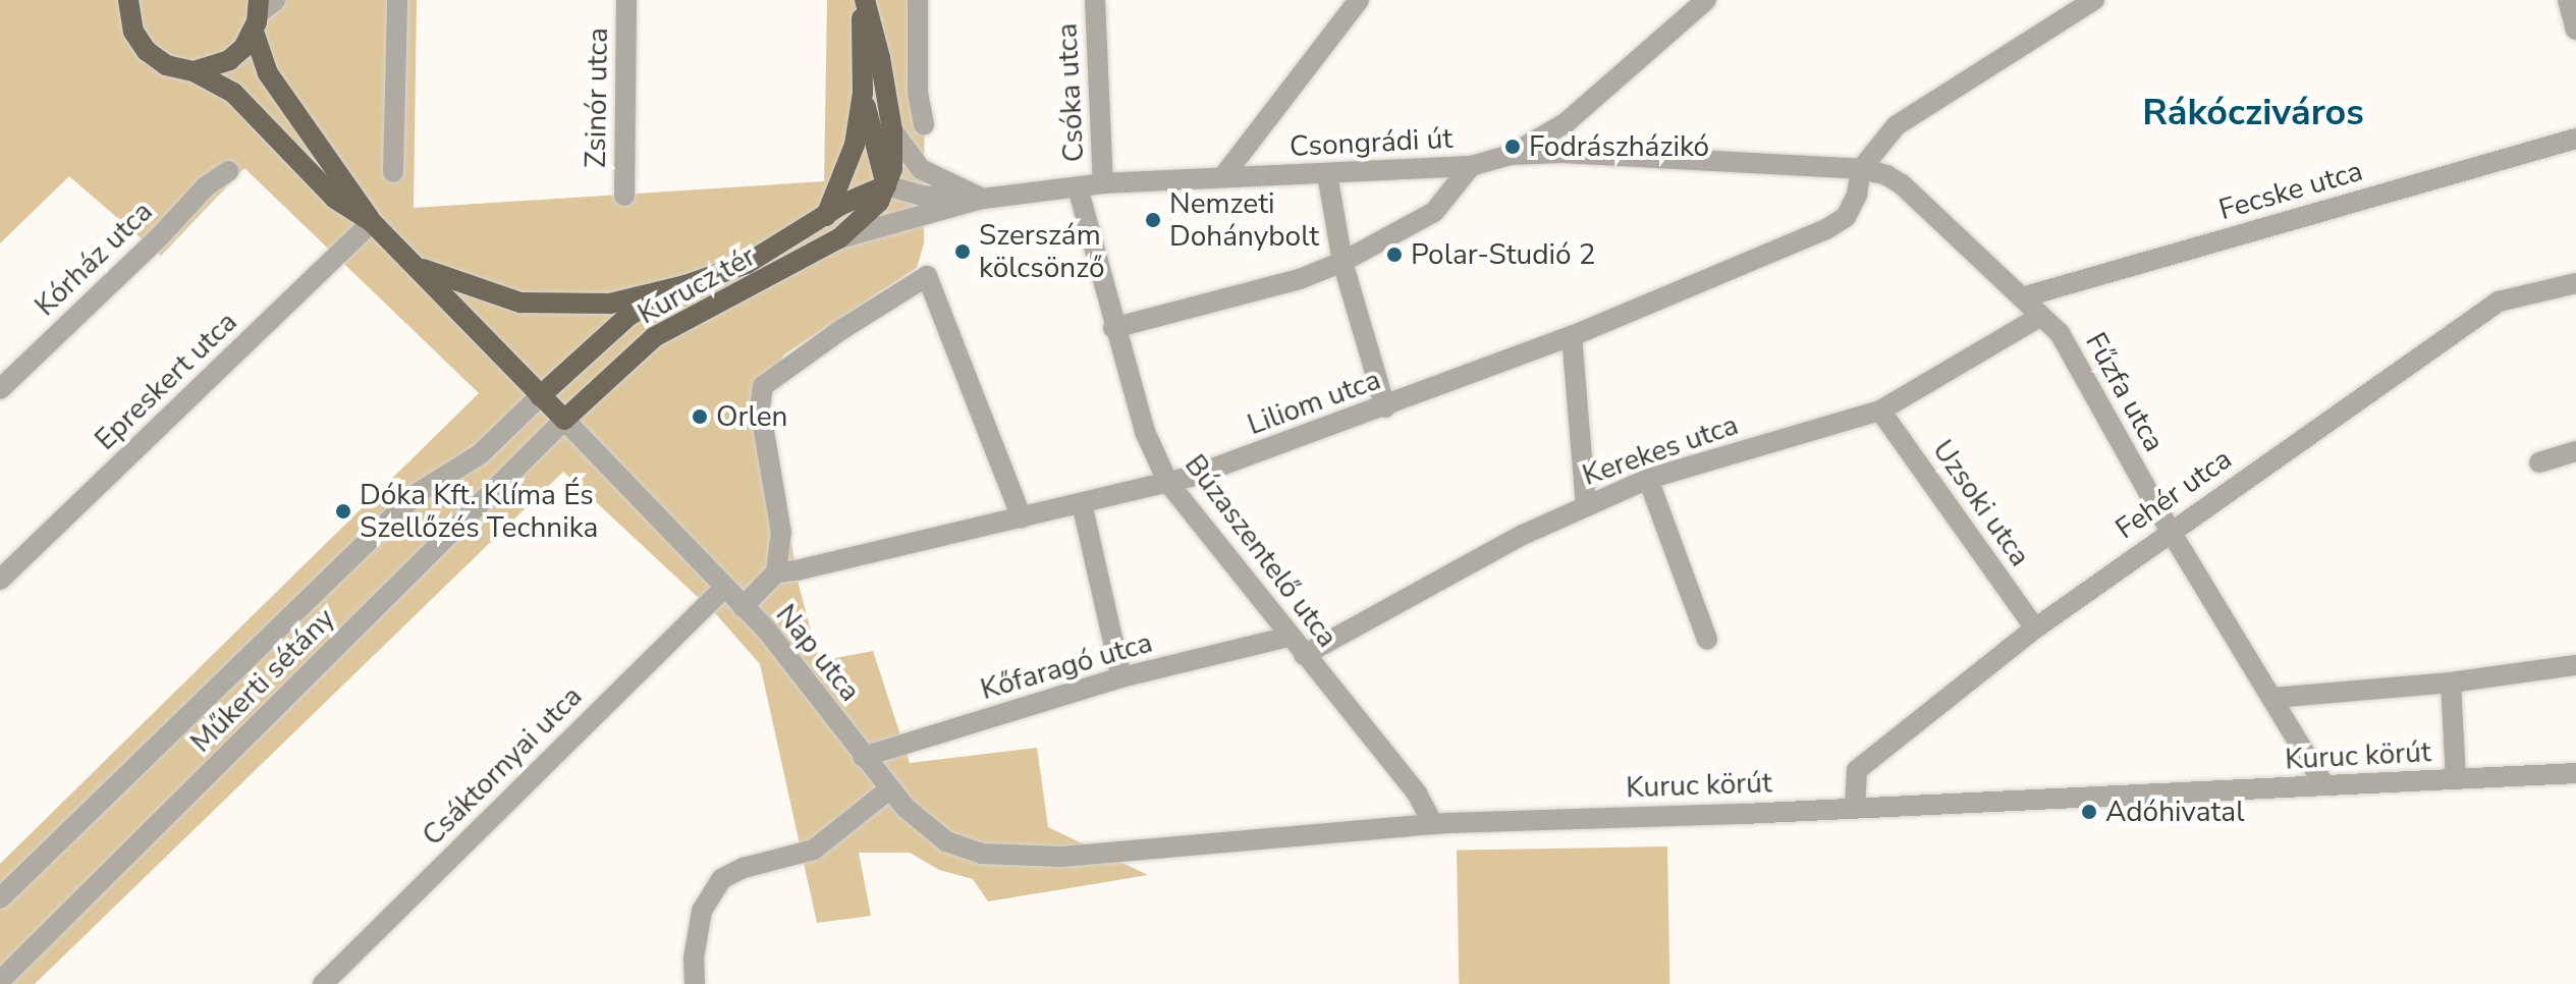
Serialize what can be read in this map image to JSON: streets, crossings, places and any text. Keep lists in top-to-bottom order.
{
  "streets": {
    "main road": ["Kurucz tér"],
    "street": [
      "Csóka utca",
      "Zsinór utca",
      "Csongrádi út",
      "Fecske utca",
      "Kórház utca",
      "Epreskert utca",
      "Fűzfa utca",
      "Liliom utca",
      "Kerekes utca",
      "Fehér utca",
      "Uzsoki utca",
      "Búzaszentelő utca",
      "Nap utca",
      "Kőfaragó utca",
      "Műkerti sétány",
      "Kuruc körút",
      "Csáktornyai utca"
    ]
  },
  "crossings": [
    ["Csóka utca", "Csongrádi út"],
    ["Csongrádi út", "Kurucz tér"],
    ["Csongrádi út", "Fűzfa utca"],
    ["Csongrádi út", "Búzaszentelő utca"],
    ["Fecske utca", "Fűzfa utca"],
    ["Kurucz tér", "Műkerti sétány"],
    ["Fűzfa utca", "Liliom utca"],
    ["Fűzfa utca", "Kerekes utca"],
    ["Fűzfa utca", "Fehér utca"],
    ["Fűzfa utca", "Kuruc körút"],
    ["Liliom utca", "Búzaszentelő utca"],
    ["Kerekes utca", "Uzsoki utca"],
    ["Kerekes utca", "Búzaszentelő utca"],
    ["Fehér utca", "Uzsoki utca"],
    ["Fehér utca", "Kuruc körút"],
    ["Búzaszentelő utca", "Kőfaragó utca"],
    ["Búzaszentelő utca", "Kuruc körút"],
    ["Nap utca", "Kőfaragó utca"],
    ["Nap utca", "Kuruc körút"],
    ["Nap utca", "Csáktornyai utca"],
    ["Kőfaragó utca", "Kuruc körút"]
  ],
  "districts": ["Rákócziváros"],
  "places": [
    "Fodrászházikó",
    "Nemzeti Dohánybolt",
    "Szerszám kölcsönző",
    "Polar-Studió 2",
    "Orlen",
    "Dóka Kft. Klíma És Szellőzés Technika",
    "Adóhivatal"
  ]
}
